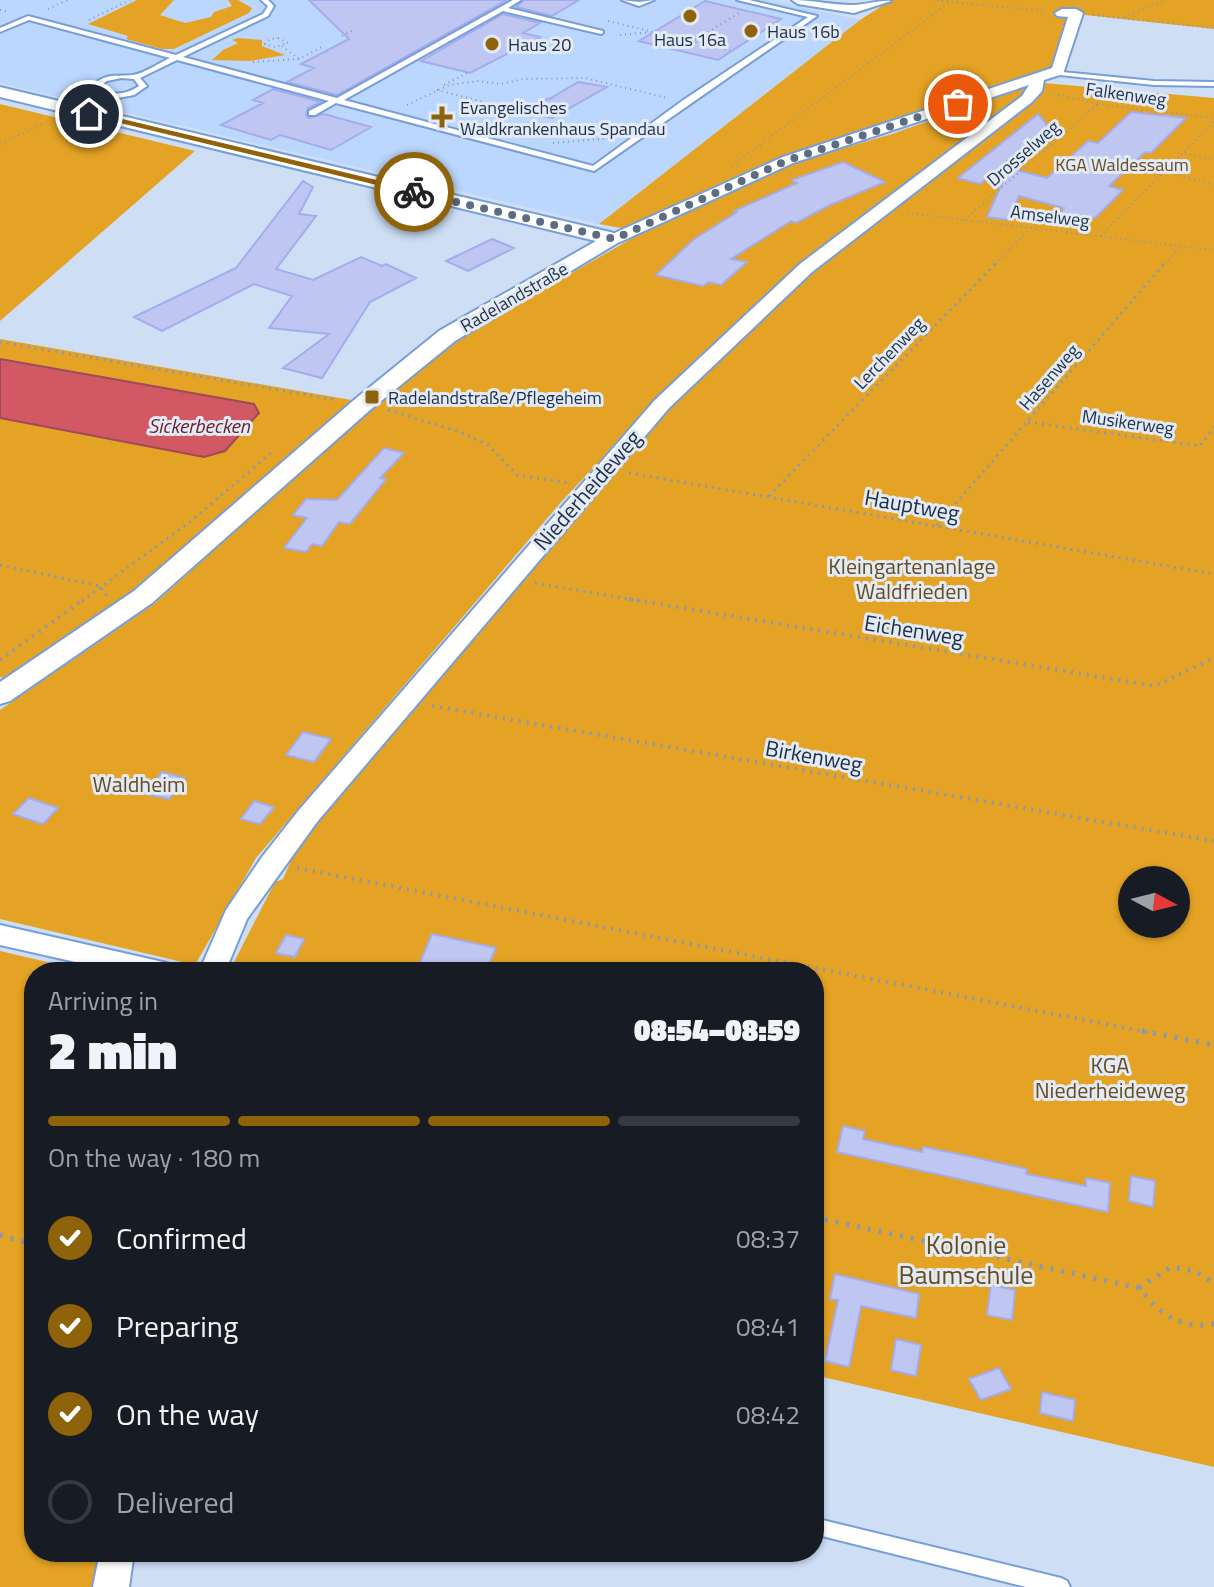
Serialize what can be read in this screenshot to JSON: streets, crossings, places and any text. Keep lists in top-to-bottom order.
{
  "streets": {
    "street": ["Radelandstraße", "Niederheideweg"],
    "path": [
      "Falkenweg",
      "Drosselweg",
      "Amselweg",
      "Lerchenweg",
      "Hasenweg",
      "Musikerweg",
      "Hauptweg",
      "Eichenweg",
      "Birkenweg"
    ]
  },
  "crossings": [
    ["Falkenweg", "Drosselweg"],
    ["Falkenweg", "Radelandstraße"],
    ["Falkenweg", "Niederheideweg"],
    ["Drosselweg", "Amselweg"],
    ["Amselweg", "Lerchenweg"],
    ["Amselweg", "Hasenweg"],
    ["Amselweg", "Niederheideweg"],
    ["Radelandstraße", "Niederheideweg"],
    ["Lerchenweg", "Hauptweg"],
    ["Hasenweg", "Musikerweg"],
    ["Hasenweg", "Hauptweg"],
    ["Niederheideweg", "Hauptweg"],
    ["Niederheideweg", "Eichenweg"],
    ["Niederheideweg", "Birkenweg"]
  ],
  "water": ["Sickerbecken"],
  "parks": [
    "KGA Waldessaum",
    "Kleingartenanlage Waldfrieden",
    "Waldheim",
    "KGA Niederheideweg",
    "Kolonie Baumschule"
  ],
  "places": {
    "other": ["Haus 16a", "Haus 16b", "Haus 20"],
    "health": ["Evangelisches Waldkrankenhaus Spandau"],
    "transit": ["Radelandstraße/Pflegeheim"]
  },
  "north": "right",
  "page": {
    "heading": ["2 min", "Arriving in", "08:54–08:59"],
    "bar": "On the way · 180 m",
    "list": [
      ["Confirmed", "08:37"],
      ["Preparing", "08:41"],
      ["On the way", "08:42"],
      "Delivered"
    ]
  }
}
